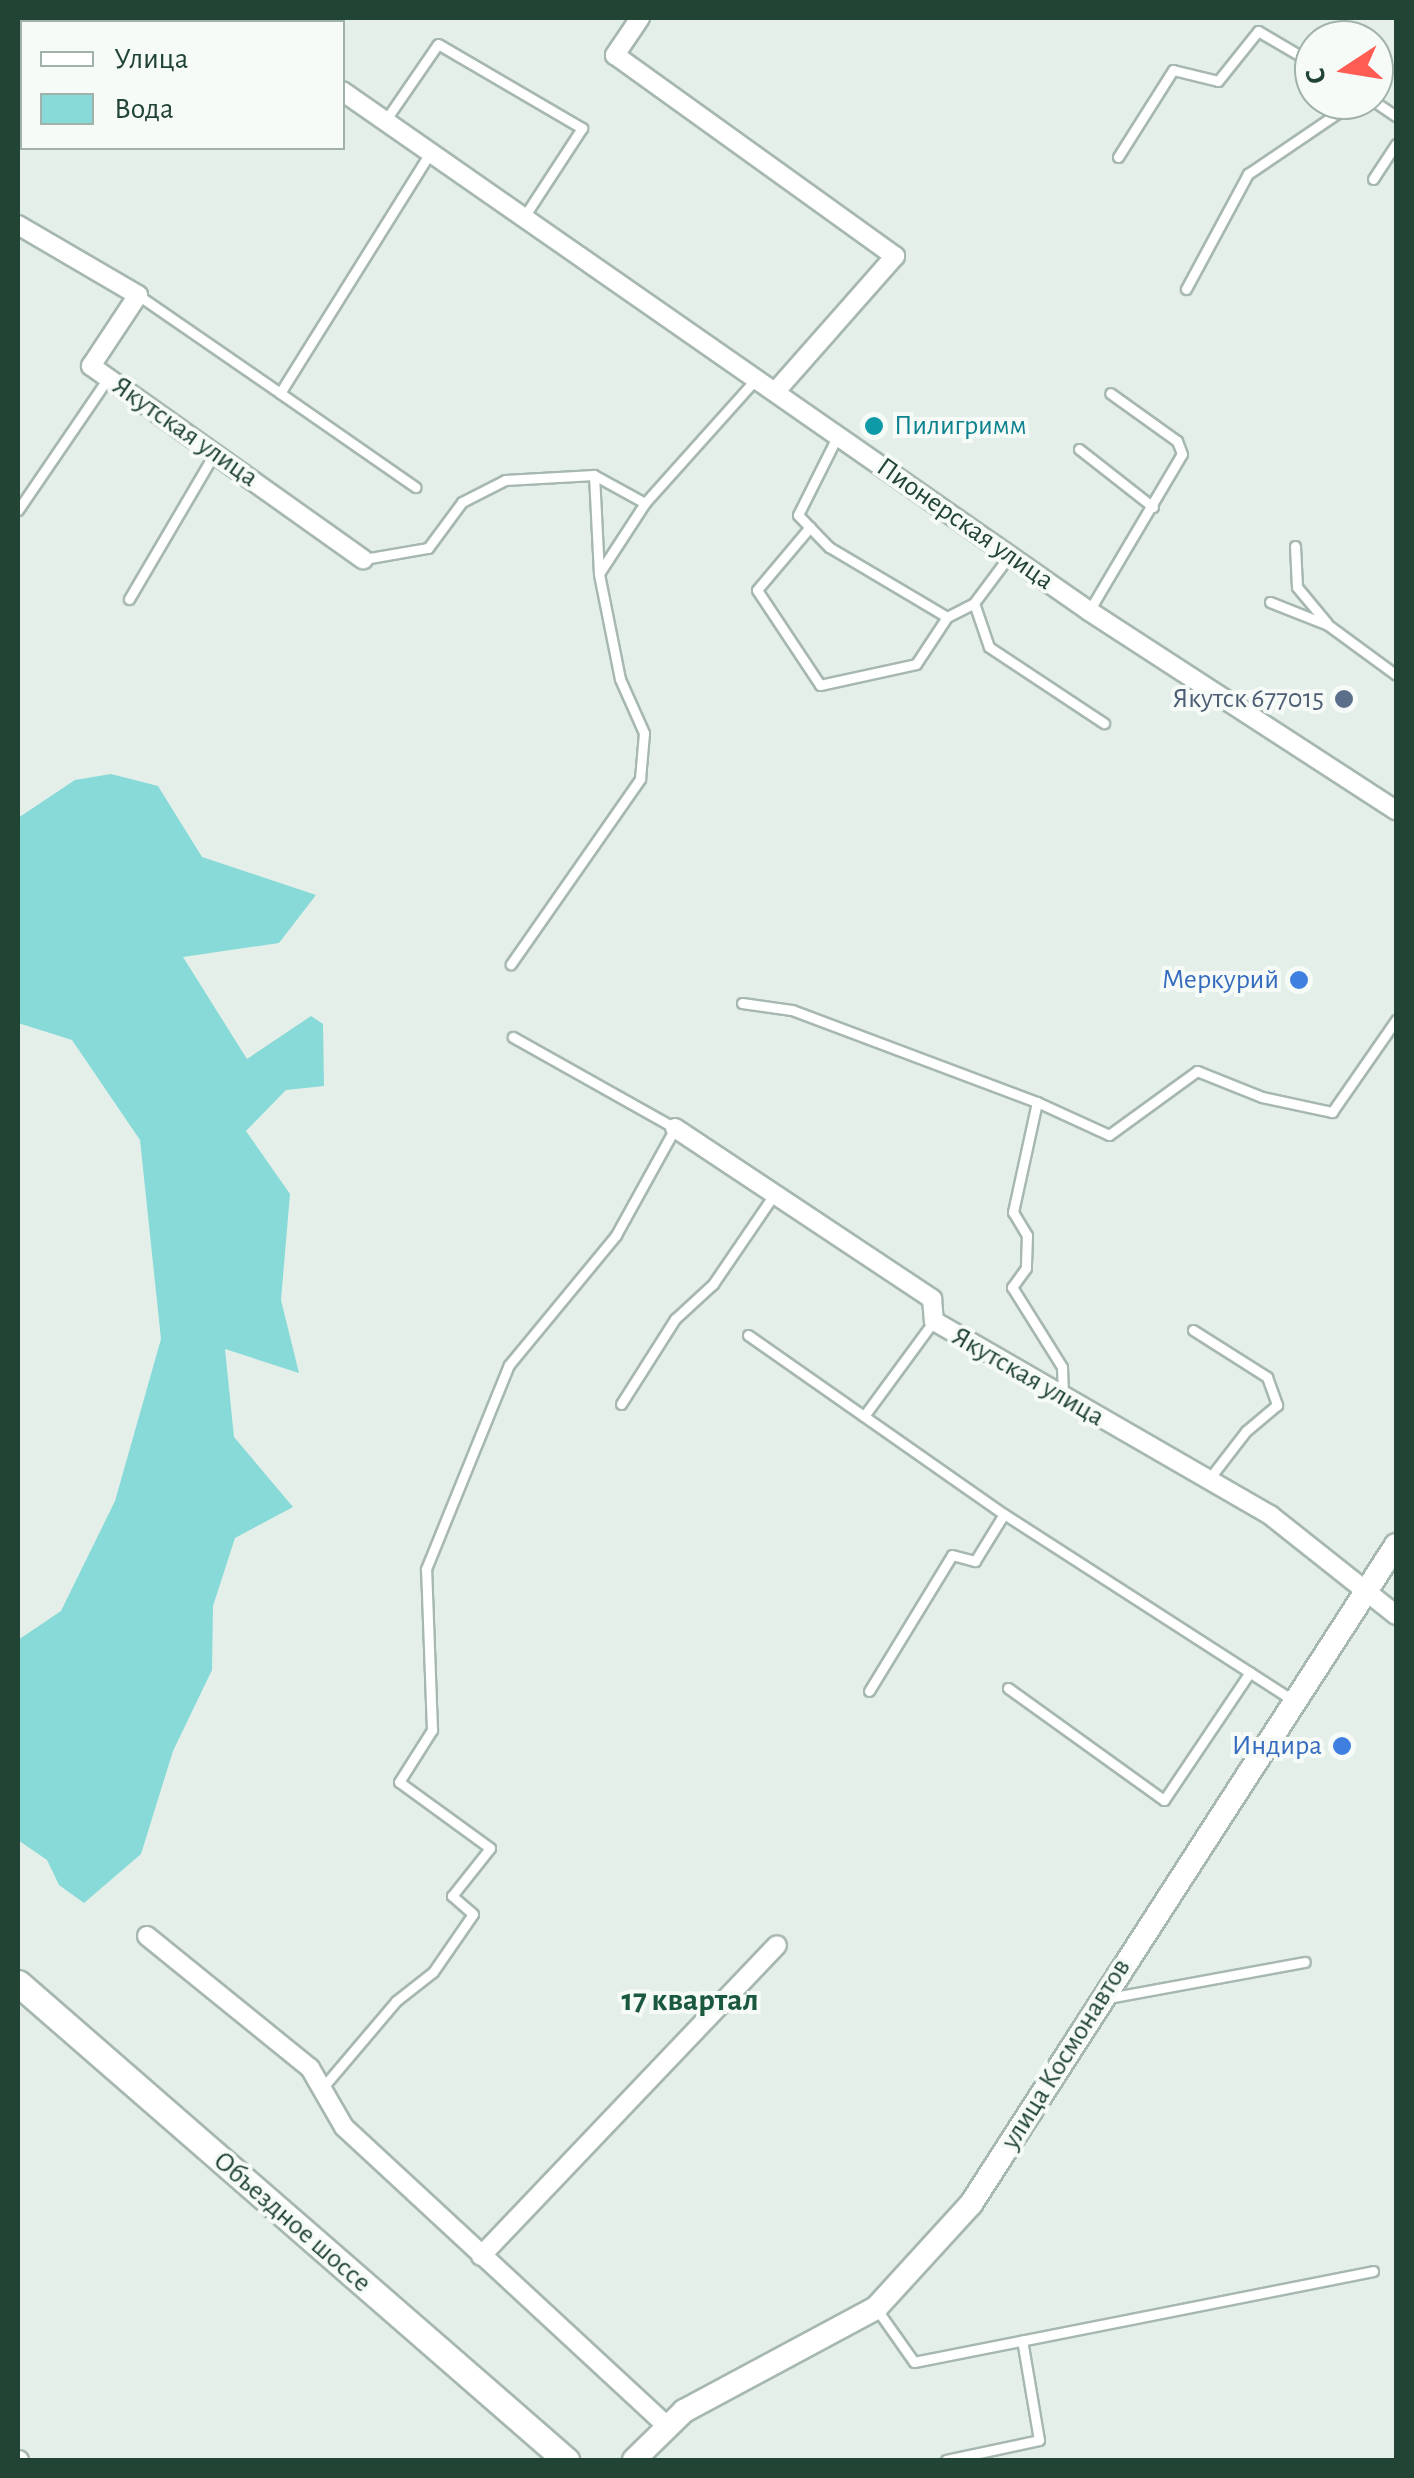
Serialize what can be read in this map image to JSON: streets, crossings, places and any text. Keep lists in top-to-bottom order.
{
  "streets": {
    "main road": ["Объездное шоссе"],
    "street": ["Якутская улица", "Пионерская улица", "улица Космонавтов"]
  },
  "crossings": [
    ["Якутская улица", "улица Космонавтов"]
  ],
  "districts": ["17 квартал"],
  "places": [
    "Пилигримм",
    "Якутск 677015",
    "Меркурий",
    "Индира"
  ],
  "legend": ["Улица", "Вода"],
  "north": "left"
}
